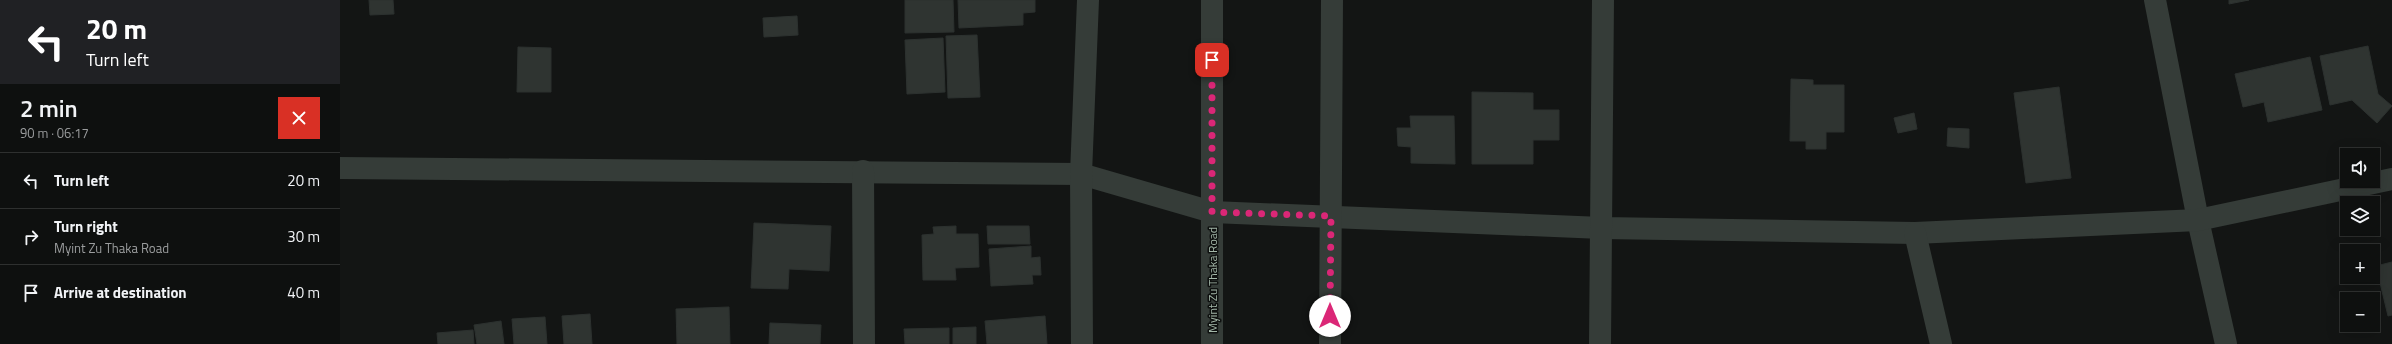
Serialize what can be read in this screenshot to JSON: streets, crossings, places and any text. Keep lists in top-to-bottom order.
{
  "streets": {
    "street": ["Myint Zu Thaka Road"]
  },
  "page": {
    "turn": ["20 m", "Turn left"],
    "heading": ["2 min", "90 m · 06:17"],
    "map_buttons": ["+", "−"],
    "list": [
      {
        "name": "Turn left",
        "value": "20 m"
      },
      {
        "name": "Turn right",
        "note": "Myint Zu Thaka Road",
        "value": "30 m"
      },
      {
        "name": "Arrive at destination",
        "value": "40 m"
      }
    ]
  }
}
